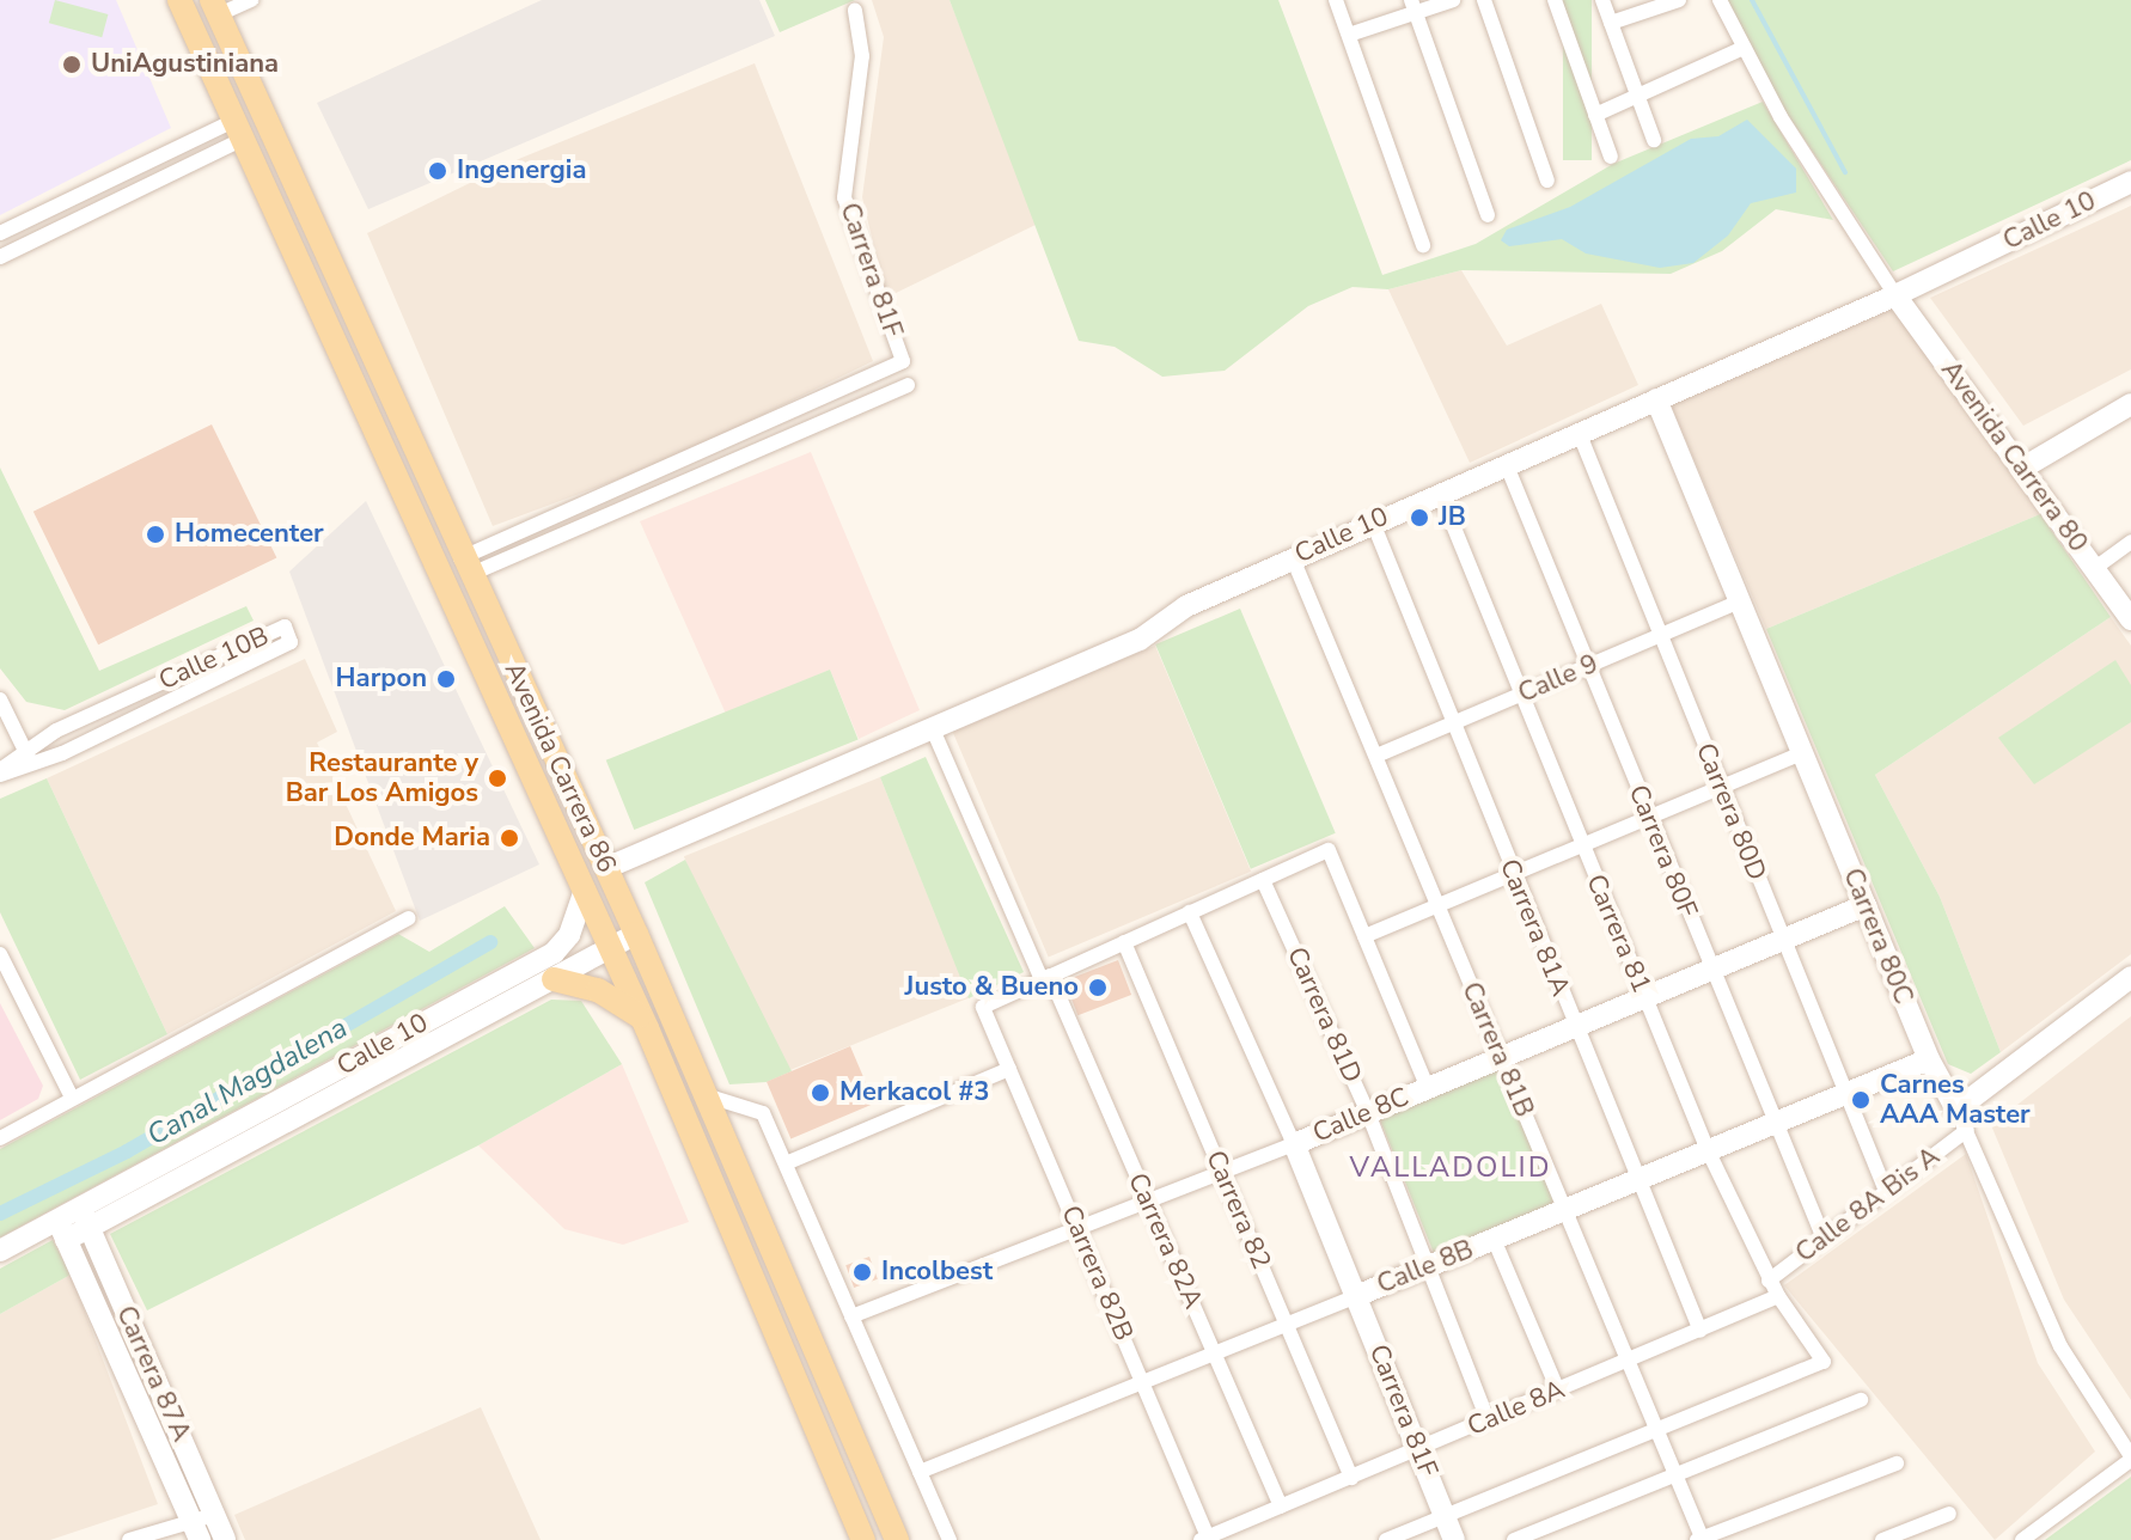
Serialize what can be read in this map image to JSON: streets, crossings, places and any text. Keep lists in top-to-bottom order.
{
  "streets": {
    "main road": ["Avenida Carrera 86"],
    "street": [
      "Calle 10",
      "Carrera 81F",
      "Avenida Carrera 80",
      "Calle 10B",
      "Calle 9",
      "Carrera 80D",
      "Carrera 80F",
      "Carrera 81A",
      "Carrera 81",
      "Carrera 80C",
      "Carrera 81D",
      "Carrera 81B",
      "Calle 8C",
      "Calle 8A Bis A",
      "Carrera 82",
      "Carrera 82A",
      "Calle 8B",
      "Carrera 82B",
      "Carrera 87A",
      "Calle 8A"
    ]
  },
  "crossings": [
    ["Calle 10", "Avenida Carrera 80"],
    ["Calle 10", "Avenida Carrera 86"],
    ["Calle 10", "Carrera 80D"],
    ["Calle 10", "Carrera 80F"],
    ["Calle 10", "Carrera 81A"],
    ["Calle 10", "Carrera 81"],
    ["Calle 10", "Carrera 80C"],
    ["Calle 10", "Carrera 81B"],
    ["Calle 10", "Carrera 82A"],
    ["Calle 10", "Carrera 87A"],
    ["Carrera 81F", "Avenida Carrera 86"],
    ["Carrera 81F", "Calle 8C"],
    ["Carrera 81F", "Calle 8B"],
    ["Carrera 81F", "Calle 8A"],
    ["Calle 9", "Carrera 80D"],
    ["Calle 9", "Carrera 80F"],
    ["Calle 9", "Carrera 81A"],
    ["Calle 9", "Carrera 81"],
    ["Calle 9", "Carrera 80C"],
    ["Calle 9", "Carrera 81B"],
    ["Carrera 80D", "Calle 8C"],
    ["Carrera 80D", "Calle 8A Bis A"],
    ["Carrera 80D", "Calle 8B"],
    ["Carrera 80F", "Calle 8C"],
    ["Carrera 80F", "Calle 8A Bis A"],
    ["Carrera 80F", "Calle 8B"],
    ["Carrera 81A", "Calle 8C"],
    ["Carrera 81A", "Calle 8B"],
    ["Carrera 81A", "Calle 8A"],
    ["Carrera 81", "Carrera 81B"],
    ["Carrera 81", "Calle 8C"],
    ["Carrera 81", "Calle 8A Bis A"],
    ["Carrera 81", "Calle 8B"],
    ["Carrera 81", "Calle 8A"],
    ["Carrera 80C", "Calle 8C"],
    ["Carrera 80C", "Calle 8A Bis A"],
    ["Carrera 80C", "Calle 8B"],
    ["Carrera 81D", "Calle 8C"],
    ["Carrera 81D", "Calle 8B"],
    ["Carrera 81D", "Calle 8A"],
    ["Carrera 81B", "Calle 8C"],
    ["Carrera 81B", "Calle 8B"],
    ["Carrera 81B", "Calle 8A"],
    ["Calle 8C", "Carrera 82"],
    ["Calle 8C", "Carrera 82A"],
    ["Calle 8C", "Carrera 82B"],
    ["Carrera 82", "Calle 8B"],
    ["Carrera 82", "Calle 8A"],
    ["Carrera 82A", "Calle 8B"],
    ["Carrera 82A", "Carrera 82B"],
    ["Carrera 82A", "Calle 8A"],
    ["Calle 8B", "Carrera 82B"],
    ["Carrera 82B", "Calle 8A"]
  ],
  "districts": ["VALLADOLID"],
  "water": ["Canal Magdalena"],
  "places": [
    "UniAgustiniana",
    "Ingenergia",
    "JB",
    "Homecenter",
    "Harpon",
    "Restaurante y Bar Los Amigos",
    "Donde Maria",
    "Justo & Bueno",
    "Merkacol #3",
    "Carnes AAA Master",
    "Incolbest"
  ]
}
